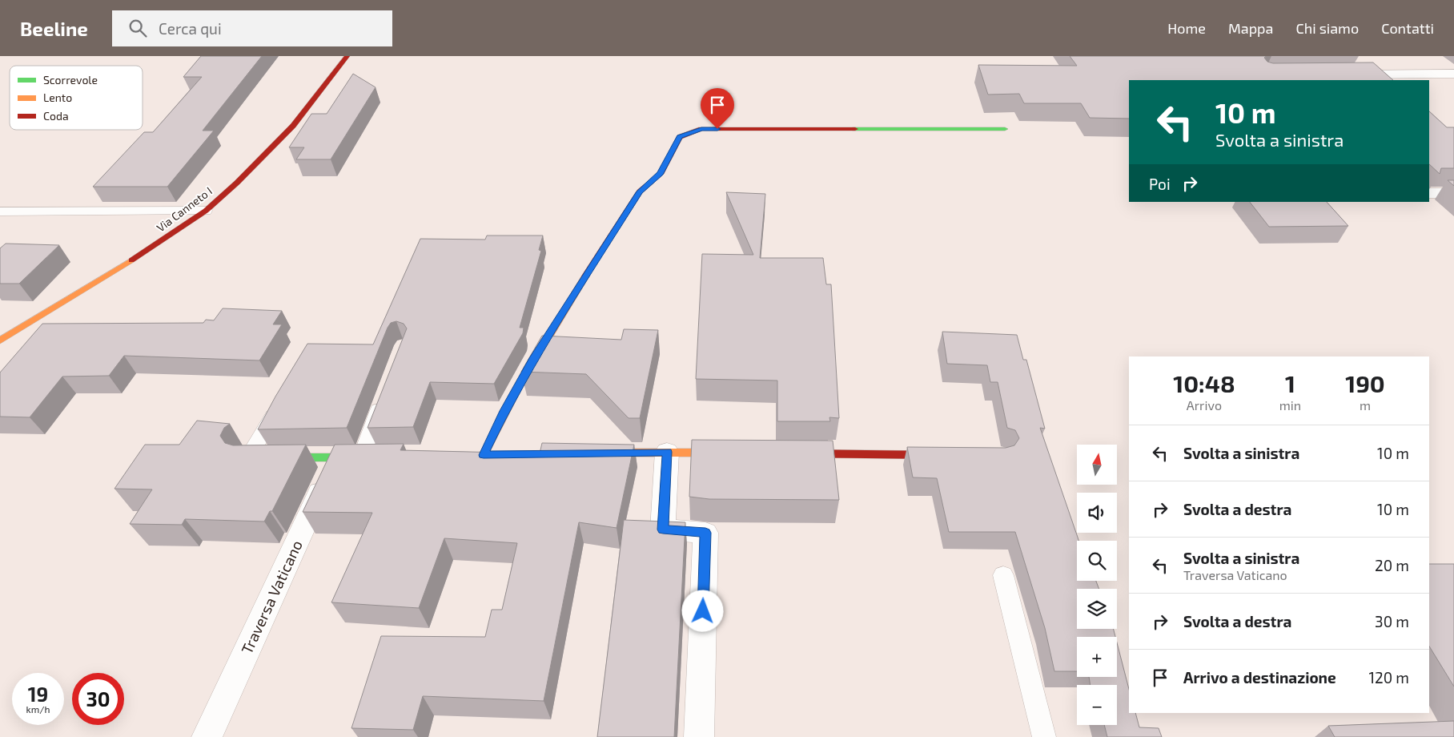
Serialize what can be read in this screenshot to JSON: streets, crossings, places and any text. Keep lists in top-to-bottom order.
{
  "streets": {
    "street": ["Via Canneto I", "Traversa Vaticano"]
  },
  "legend": ["Scorrevole", "Lento", "Coda"],
  "north": "top",
  "page": {
    "header": "Beeline",
    "search": "Cerca qui",
    "nav": [
      "Home",
      "Mappa",
      "Chi siamo",
      "Contatti"
    ],
    "turn": ["10 m", "Svolta a sinistra"],
    "then": "Poi",
    "eta": [
      "10:48",
      "Arrivo",
      "1",
      "min",
      "190",
      "m"
    ],
    "list": [
      {
        "name": "Svolta a sinistra",
        "value": "10 m"
      },
      {
        "name": "Svolta a destra",
        "value": "10 m"
      },
      {
        "name": "Svolta a sinistra",
        "note": "Traversa Vaticano",
        "value": "20 m"
      },
      {
        "name": "Svolta a destra",
        "value": "30 m"
      },
      {
        "name": "Arrivo a destinazione",
        "value": "120 m"
      }
    ],
    "map_buttons": ["+", "−"],
    "speed": "19 km/h",
    "limit": "30"
  }
}
